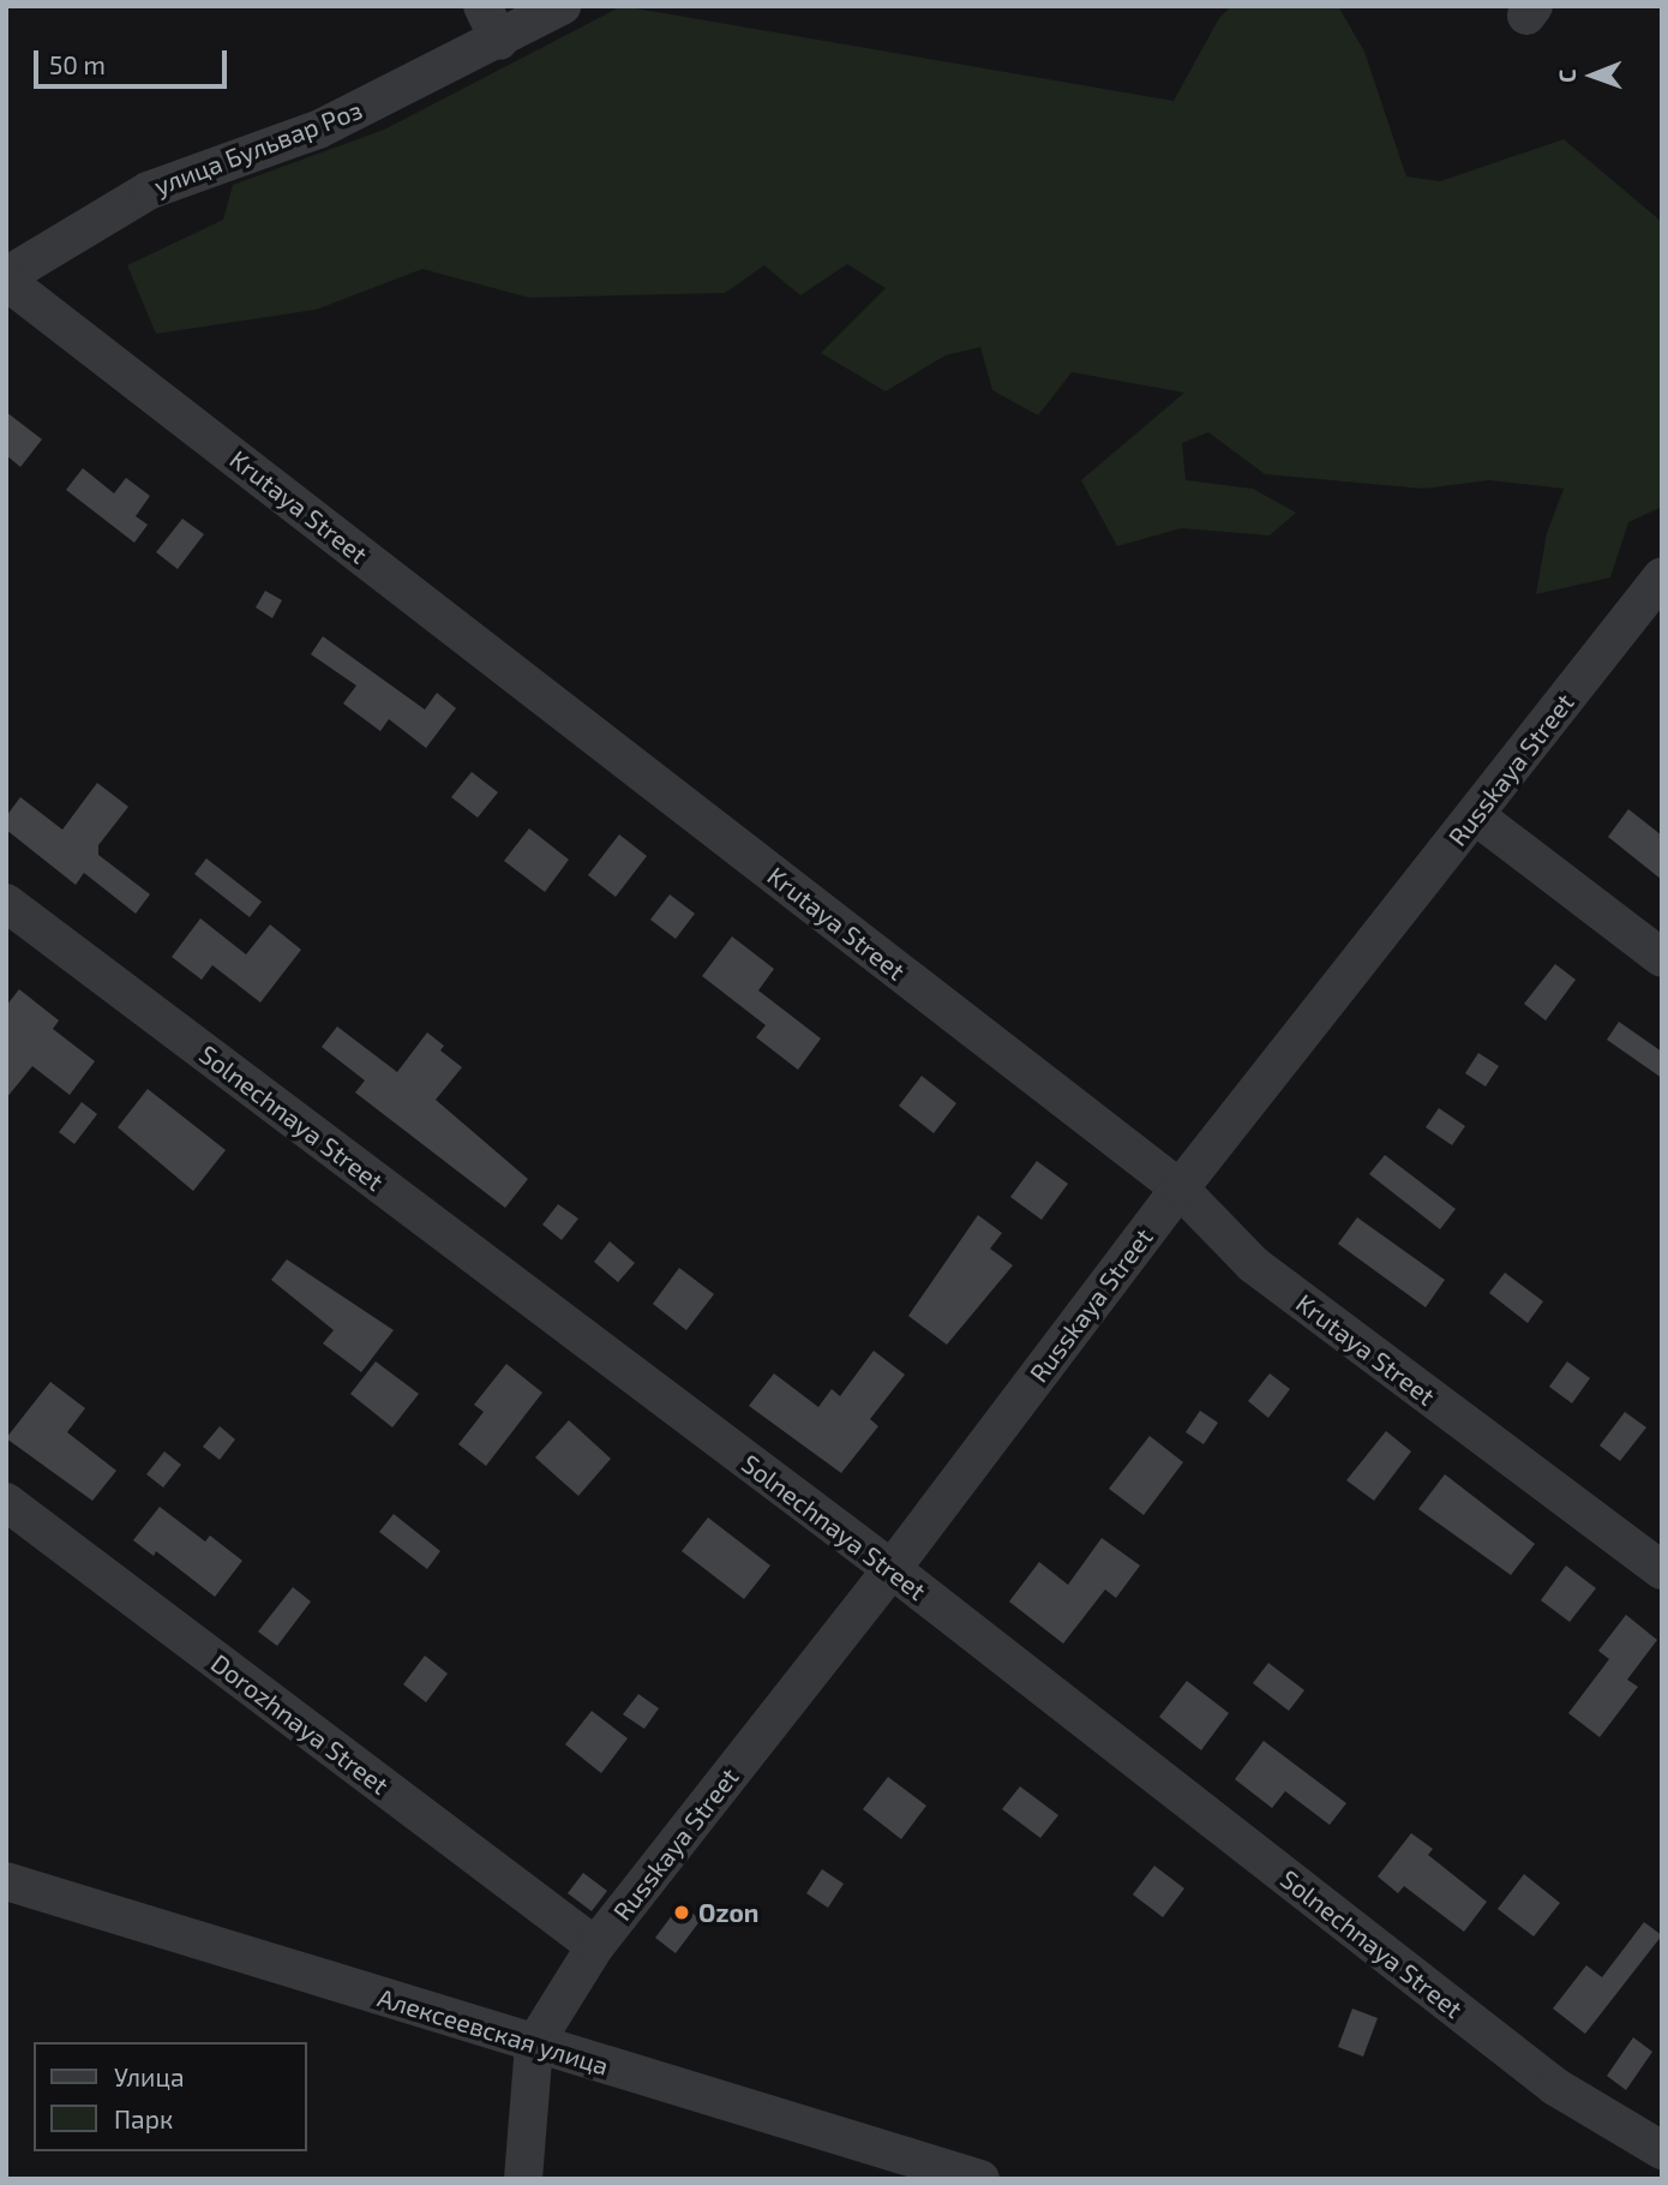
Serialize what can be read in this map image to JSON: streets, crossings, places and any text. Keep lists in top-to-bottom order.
{
  "streets": {
    "street": [
      "улица Бульвар Роз",
      "Krutaya Street",
      "Russkaya Street",
      "Solnechnaya Street",
      "Dorozhnaya Street",
      "Алексеевская улица"
    ]
  },
  "crossings": [
    ["улица Бульвар Роз", "Krutaya Street"],
    ["Krutaya Street", "Russkaya Street"],
    ["Russkaya Street", "Solnechnaya Street"],
    ["Russkaya Street", "Dorozhnaya Street"],
    ["Russkaya Street", "Алексеевская улица"]
  ],
  "places": ["Ozon"],
  "legend": ["Улица", "Парк"],
  "scale_bar": "50 m",
  "north": "left"
}
